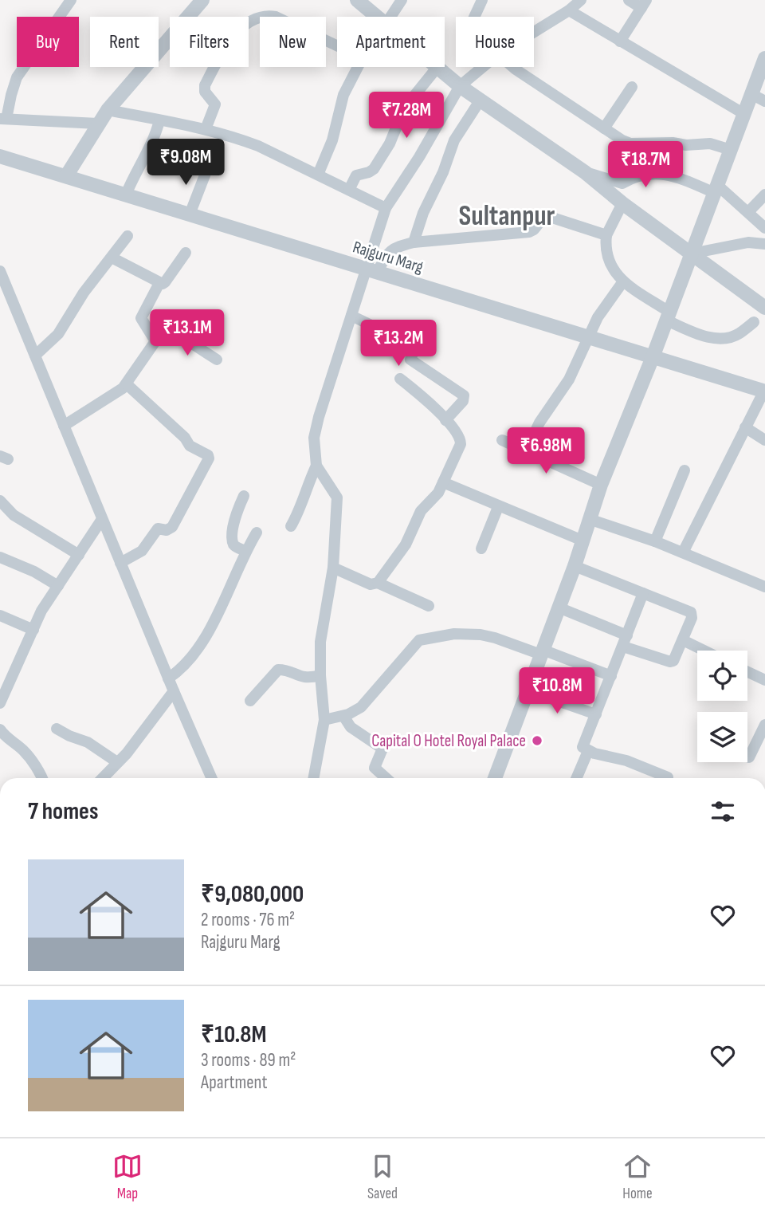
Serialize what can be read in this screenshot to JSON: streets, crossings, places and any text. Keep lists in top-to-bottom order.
{
  "streets": {
    "street": ["Rajguru Marg"]
  },
  "districts": ["Sultanpur"],
  "places": ["Capital O Hotel Royal Palace"],
  "page": {
    "chip": [
      "Buy",
      "Rent",
      "Filters",
      "New",
      "Apartment",
      "House"
    ],
    "price": [
      "₹7.28M",
      "₹9.08M",
      "₹18.7M",
      "₹13.1M",
      "₹13.2M",
      "₹6.98M",
      "₹10.8M"
    ],
    "heading": "7 homes",
    "list": [
      {
        "name": "₹9,080,000",
        "note": "2 rooms · 76 m² · Rajguru Marg"
      },
      {
        "name": "₹10.8M",
        "note": "3 rooms · 89 m² · Apartment"
      }
    ],
    "tabs": ["Map", "Saved", "Home"]
  }
}
